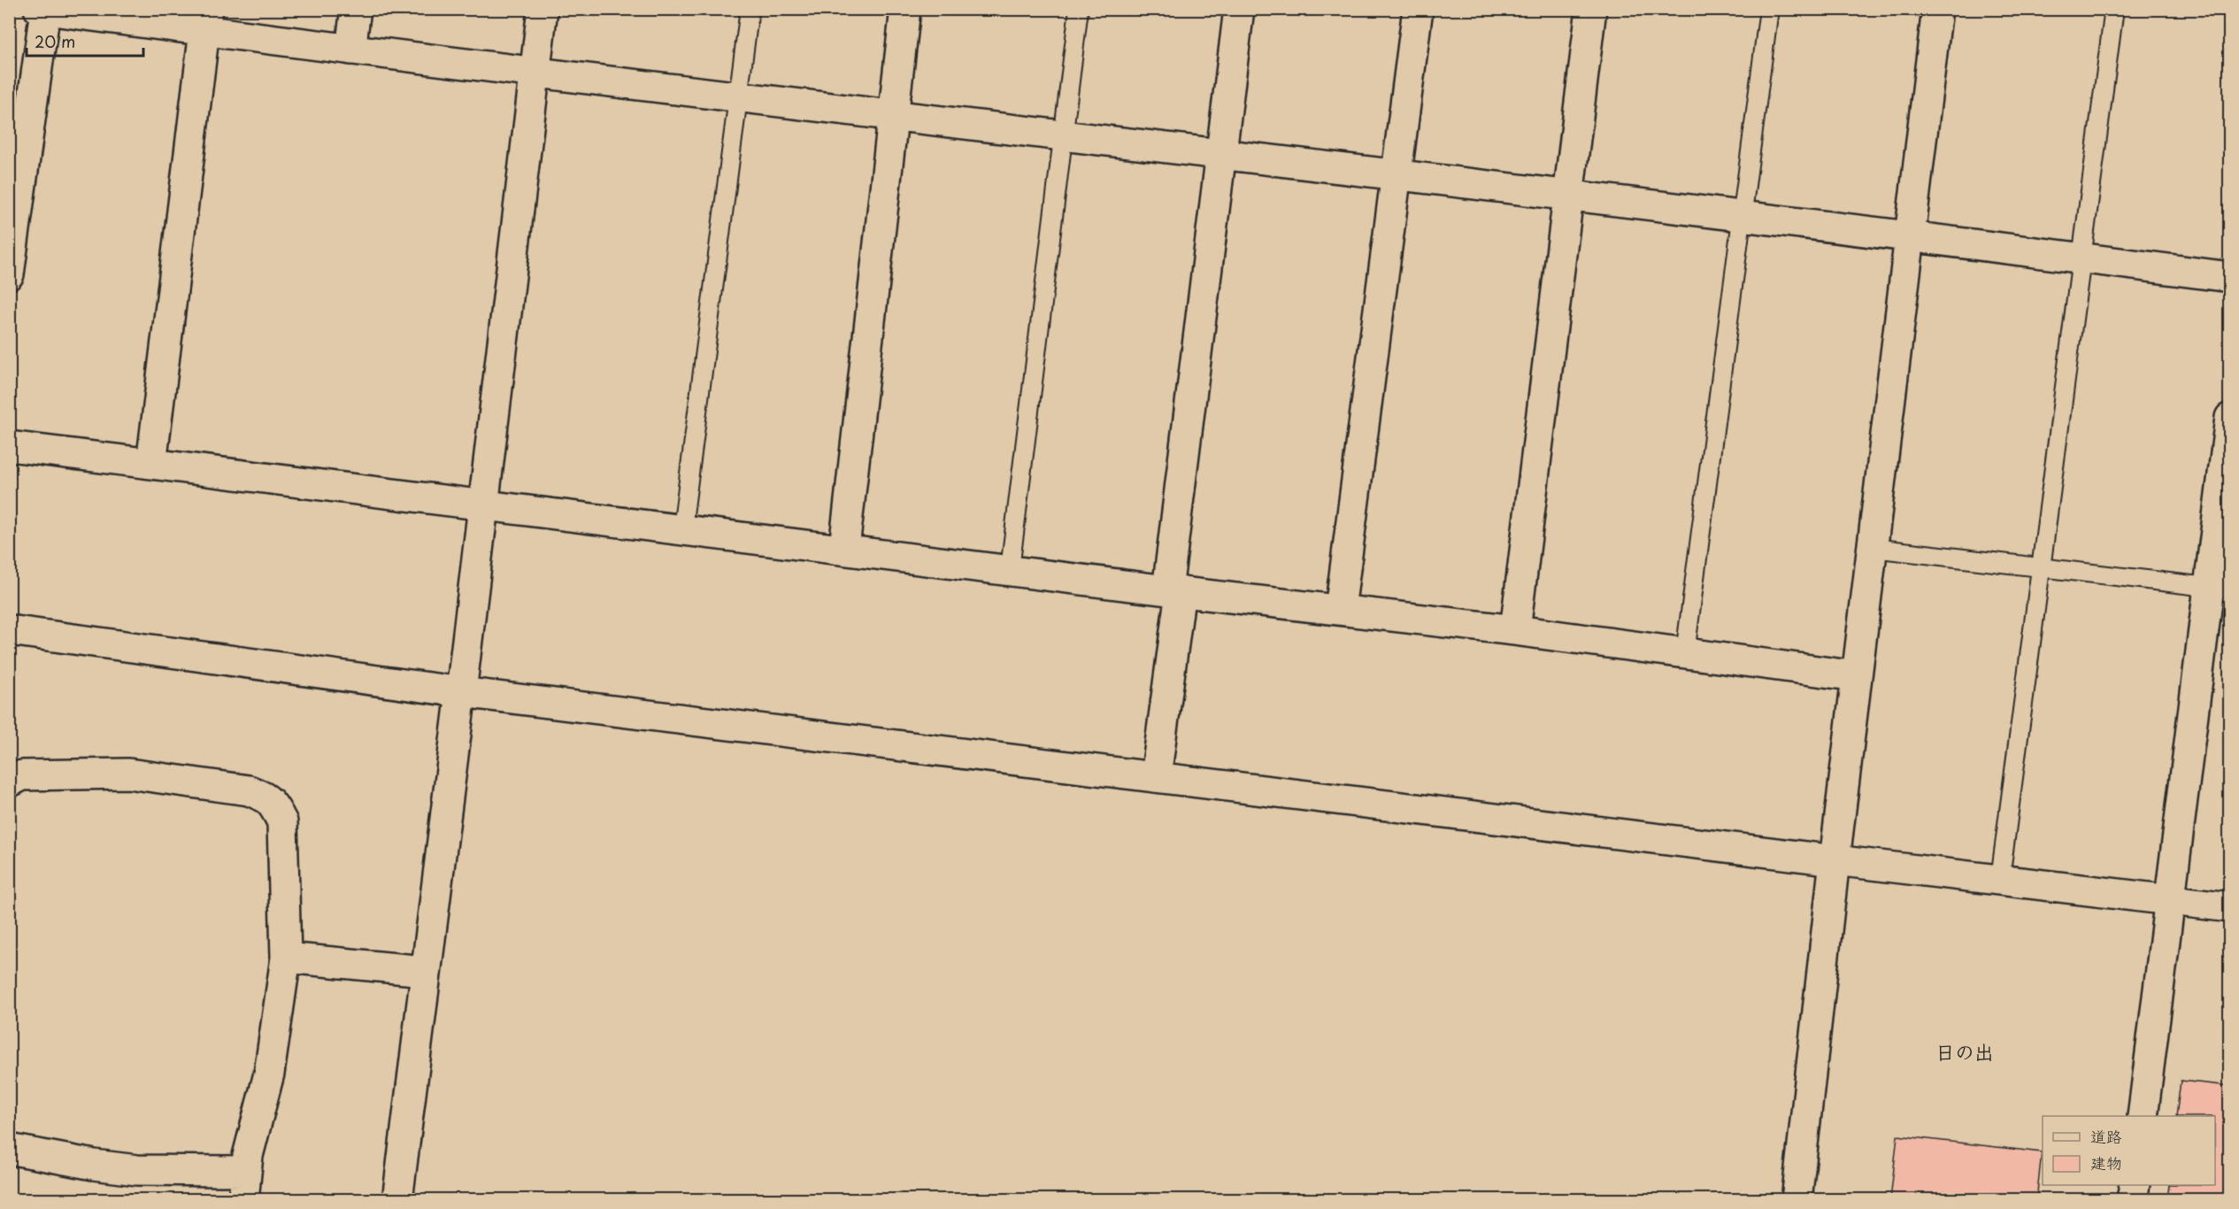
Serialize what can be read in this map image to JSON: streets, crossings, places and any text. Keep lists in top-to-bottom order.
{
  "districts": ["日の出"],
  "legend": ["道路", "建物"],
  "scale_bar": "20 m"
}
